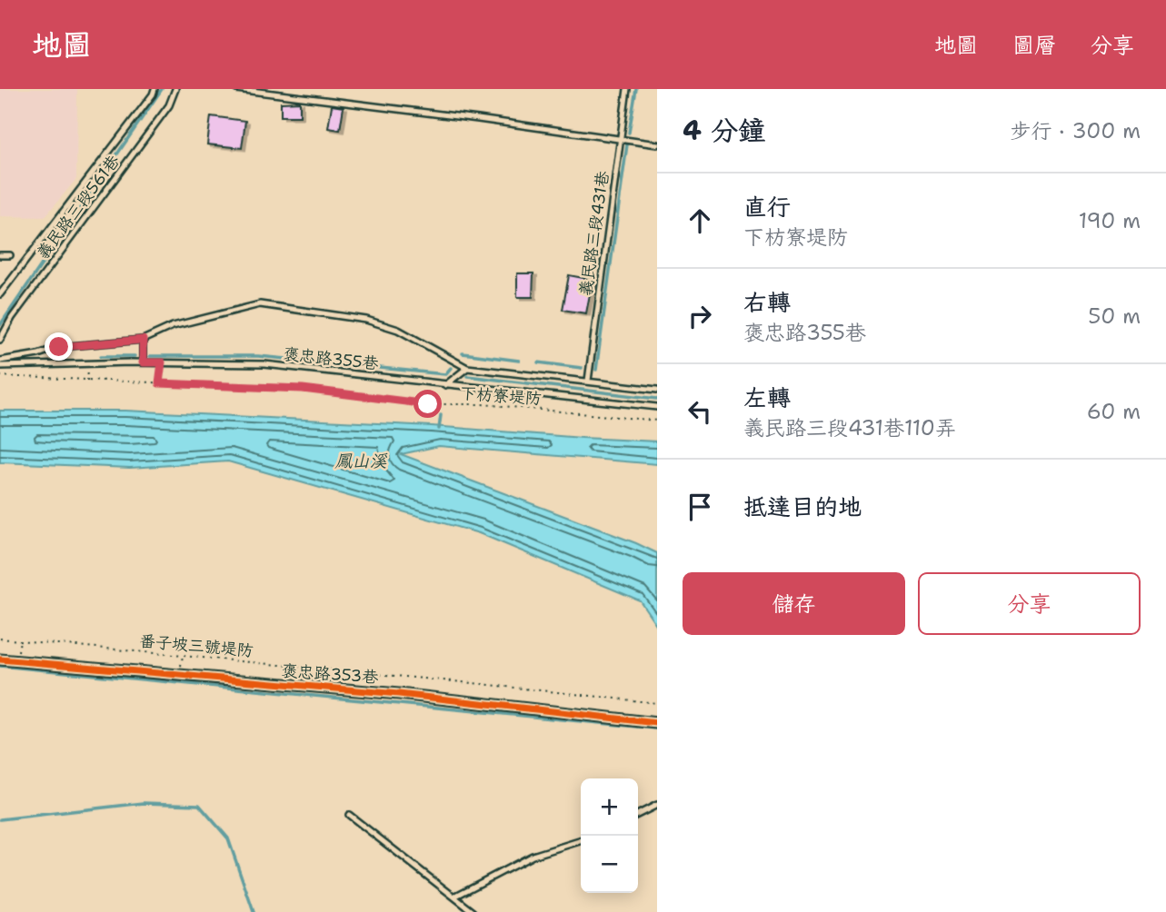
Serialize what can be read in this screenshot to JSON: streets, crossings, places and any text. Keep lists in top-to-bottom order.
{
  "streets": {
    "street": ["褒忠路353巷"],
    "lane": ["義民路三段561巷", "義民路三段431巷", "褒忠路355巷"],
    "path": ["下枋寮堤防", "番子坡三號堤防"]
  },
  "water": ["鳳山溪"],
  "page": {
    "header": "地圖",
    "nav": ["地圖", "圖層", "分享"],
    "heading": ["4 分鐘", "步行 · 300 m"],
    "list": [
      ["直行", "下枋寮堤防", "190 m"],
      ["右轉", "褒忠路355巷", "50 m"],
      ["左轉", "義民路三段431巷110弄", "60 m"],
      "抵達目的地"
    ],
    "buttons": ["儲存", "分享"],
    "map_buttons": ["+", "−"]
  }
}
